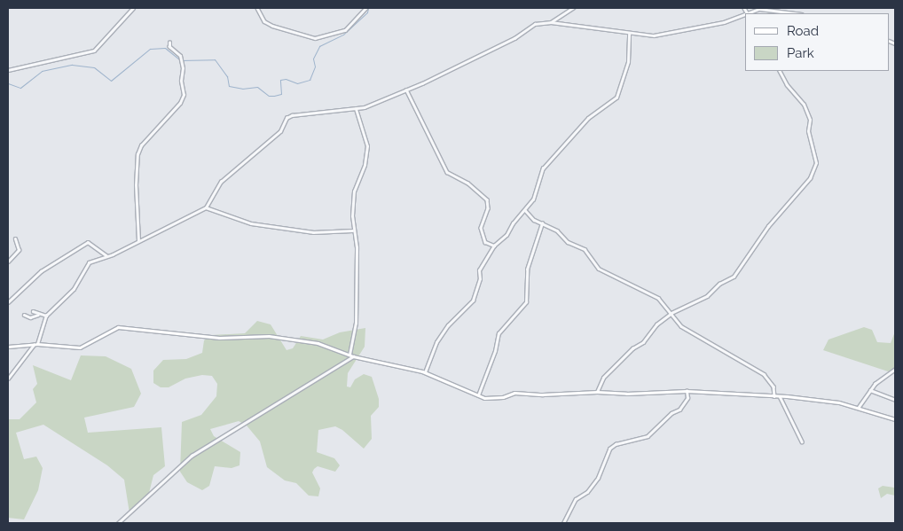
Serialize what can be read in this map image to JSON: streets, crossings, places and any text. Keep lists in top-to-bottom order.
{
  "legend": ["Road", "Park"]
}
